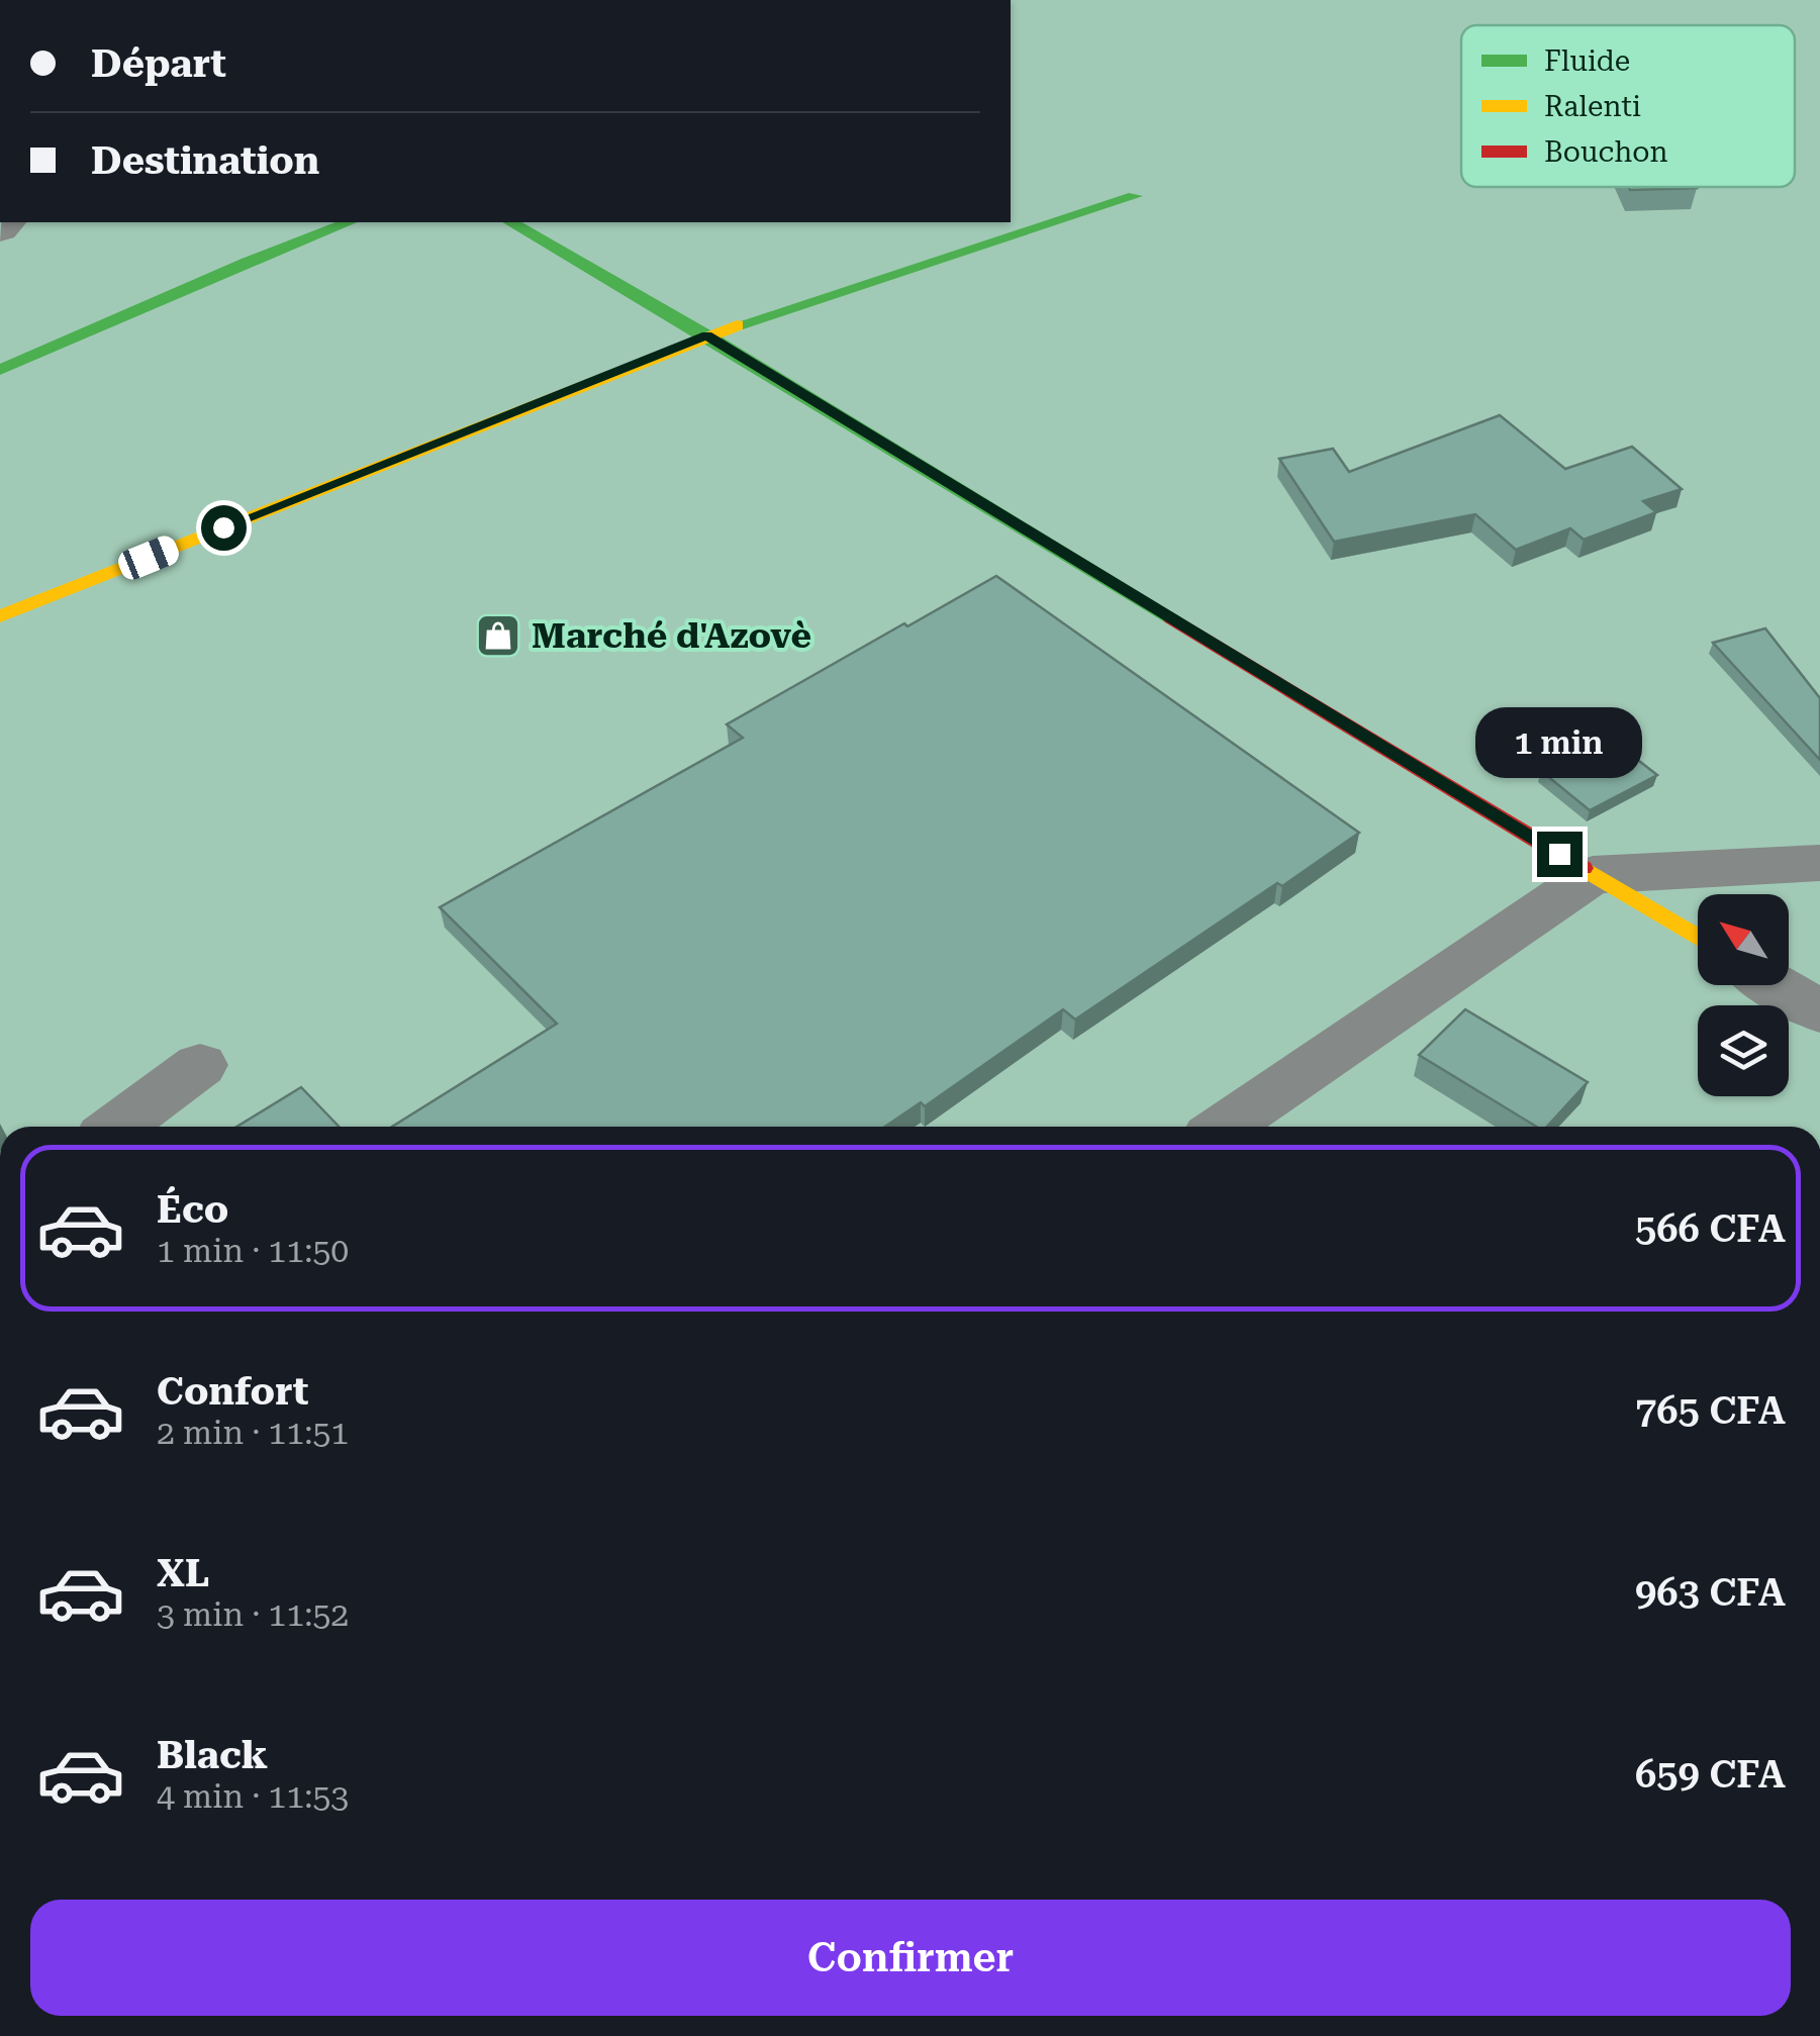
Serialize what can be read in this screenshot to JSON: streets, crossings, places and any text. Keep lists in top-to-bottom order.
{
  "places": {
    "shop": ["Marché d'Azovè"]
  },
  "legend": ["Fluide", "Ralenti", "Bouchon"],
  "north": "top left",
  "page": {
    "banner": ["Départ", "Destination"],
    "bubble": "1 min",
    "list": [
      {
        "name": "Éco",
        "note": "1 min · 11:50",
        "value": "566 CFA"
      },
      {
        "name": "Confort",
        "note": "2 min · 11:51",
        "value": "765 CFA"
      },
      {
        "name": "XL",
        "note": "3 min · 11:52",
        "value": "963 CFA"
      },
      {
        "name": "Black",
        "note": "4 min · 11:53",
        "value": "659 CFA"
      }
    ],
    "buttons": "Confirmer"
  }
}
